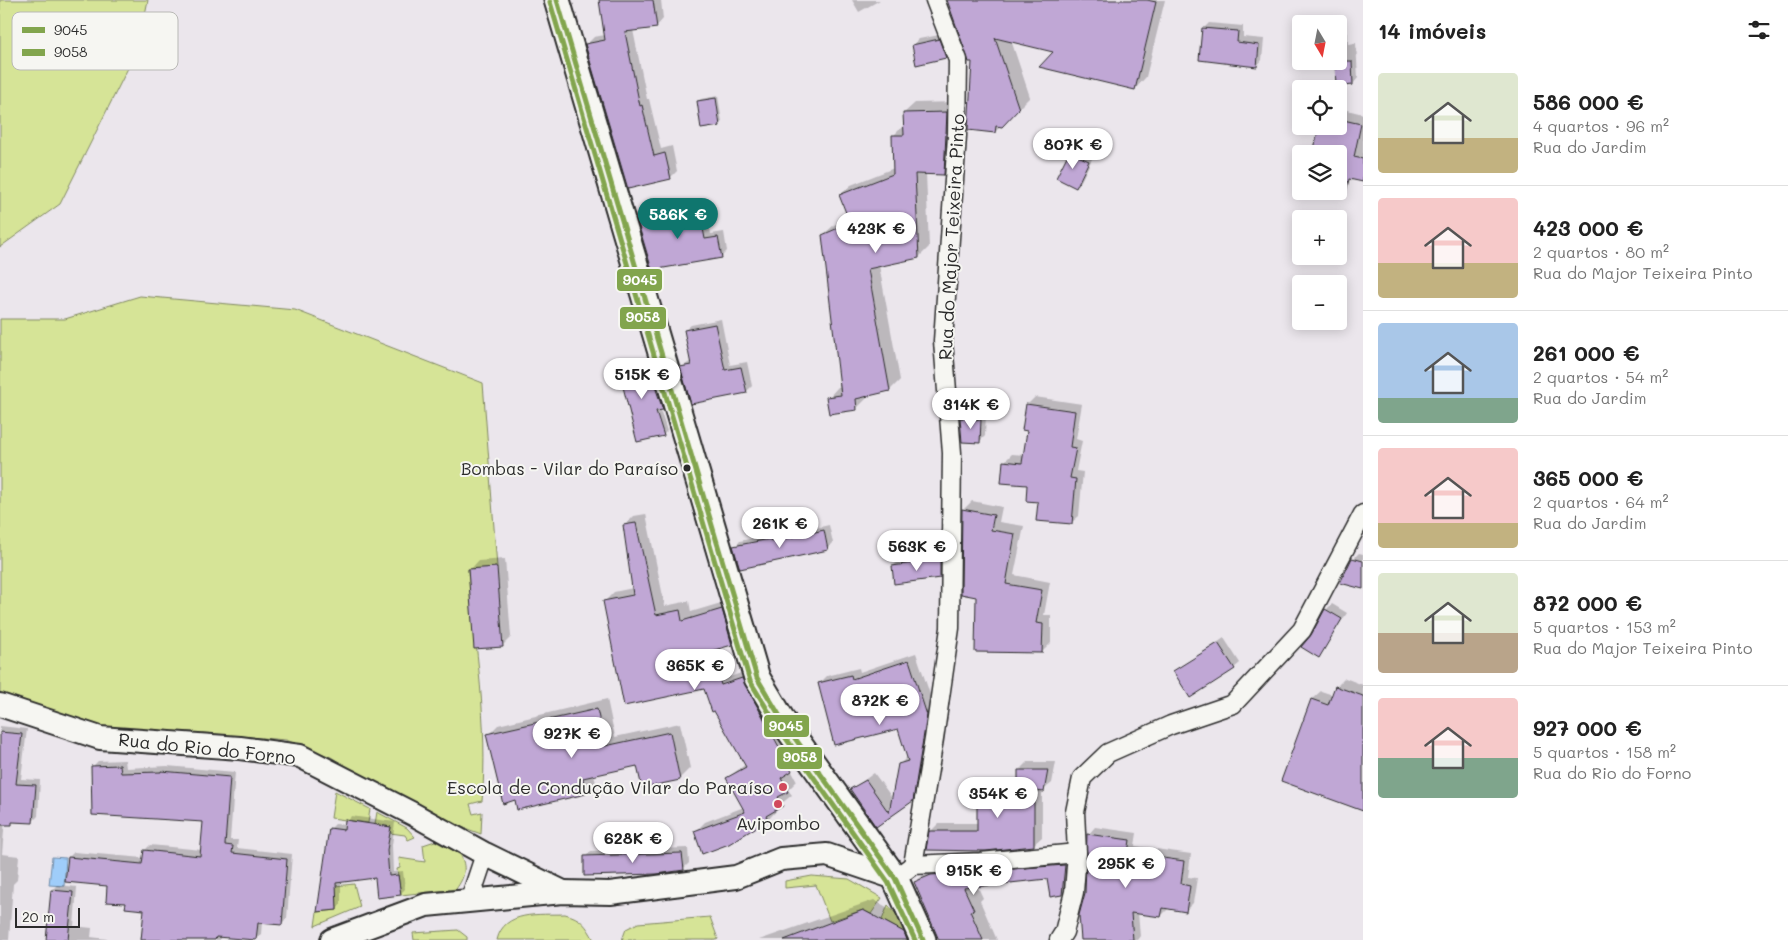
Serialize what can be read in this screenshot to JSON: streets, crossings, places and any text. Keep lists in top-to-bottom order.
{
  "streets": {
    "street": ["Rua do Major Teixeira Pinto", "Rua do Rio do Forno"]
  },
  "places": ["Bombas - Vilar do Paraíso", "Escola de Condução Vilar do Paraíso", "Avipombo"],
  "lines": ["transit line 9045", "transit line 9058"],
  "legend": ["9045", "9058"],
  "scale_bar": "20 m",
  "north": "bottom",
  "page": {
    "heading": "14 imóveis",
    "map_buttons": ["+", "−"],
    "list": [
      {
        "name": "586 000 €",
        "note": "4 quartos · 96 m² · Rua do Jardim"
      },
      {
        "name": "423 000 €",
        "note": "2 quartos · 80 m² · Rua do Major Teixeira Pinto"
      },
      {
        "name": "261 000 €",
        "note": "2 quartos · 54 m² · Rua do Jardim"
      },
      {
        "name": "365 000 €",
        "note": "2 quartos · 64 m² · Rua do Jardim"
      },
      {
        "name": "872 000 €",
        "note": "5 quartos · 153 m² · Rua do Major Teixeira Pinto"
      },
      {
        "name": "927 000 €",
        "note": "5 quartos · 158 m² · Rua do Rio do Forno"
      }
    ],
    "price": [
      "807K €",
      "586K €",
      "423K €",
      "515K €",
      "314K €",
      "261K €",
      "563K €",
      "365K €",
      "872K €",
      "927K €",
      "354K €",
      "628K €",
      "295K €",
      "915K €"
    ],
    "scale": "20 m"
  }
}
